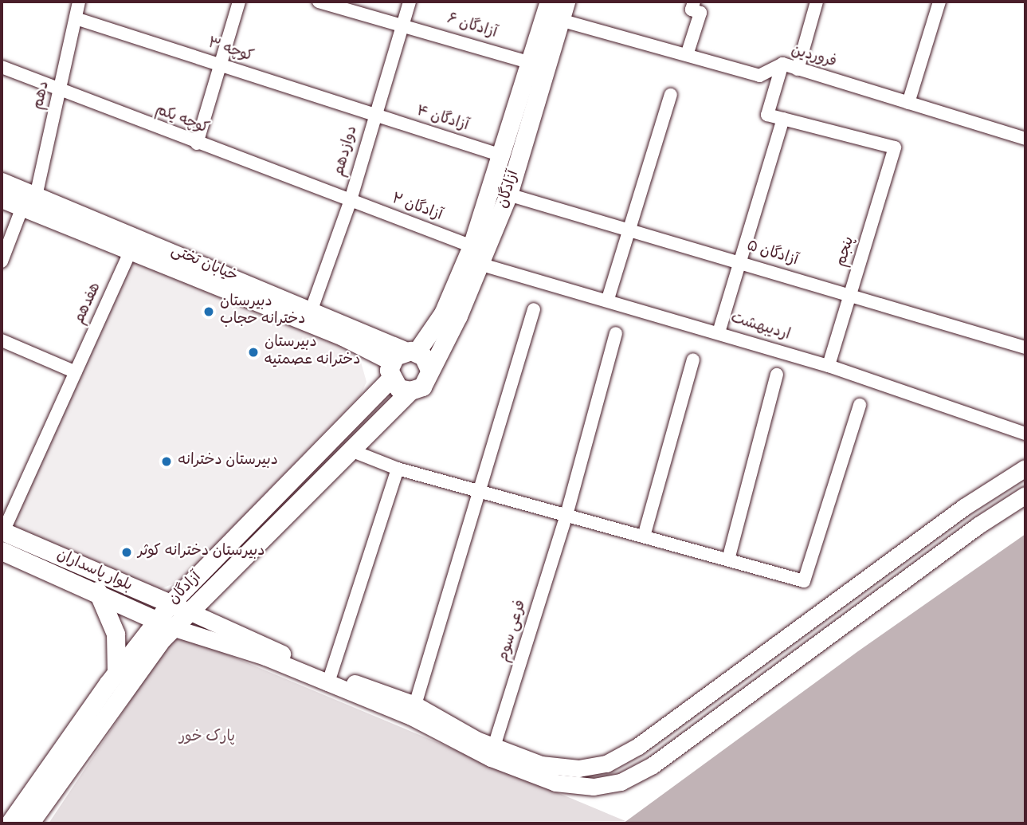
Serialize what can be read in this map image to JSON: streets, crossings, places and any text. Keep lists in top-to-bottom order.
{
  "streets": {
    "main road": ["آزادگان", "خیابان تختی", "بلوار پاسداران"],
    "street": [
      "آزادگان ۶",
      "کوچه ۳",
      "فروردین",
      "دهم",
      "آزادگان ۴",
      "کوچه یکم",
      "دوازدهم",
      "آزادگان ۲",
      "پنجم",
      "آزادگان ۵",
      "هفدهم",
      "اردیبهشت",
      "فرعی سوم"
    ]
  },
  "crossings": [
    ["آزادگان ۶", "دوازدهم"],
    ["آزادگان ۶", "آزادگان"],
    ["کوچه ۳", "دهم"],
    ["کوچه ۳", "آزادگان ۴"],
    ["کوچه ۳", "دوازدهم"],
    ["فروردین", "آزادگان"],
    ["دهم", "کوچه یکم"],
    ["دهم", "خیابان تختی"],
    ["آزادگان ۴", "دوازدهم"],
    ["آزادگان ۴", "آزادگان"],
    ["کوچه یکم", "دوازدهم"],
    ["کوچه یکم", "آزادگان ۲"],
    ["دوازدهم", "آزادگان ۲"],
    ["دوازدهم", "خیابان تختی"],
    ["آزادگان", "آزادگان ۲"],
    ["آزادگان", "آزادگان ۵"],
    ["آزادگان", "خیابان تختی"],
    ["آزادگان", "اردیبهشت"],
    ["آزادگان", "بلوار پاسداران"],
    ["پنجم", "آزادگان ۵"],
    ["پنجم", "اردیبهشت"],
    ["خیابان تختی", "هفدهم"],
    ["هفدهم", "بلوار پاسداران"]
  ],
  "parks": ["پارک خور"],
  "places": [
    "دبیرستان دخترانه حجاب",
    "دبیرستان دخترانه عصمتیه",
    "دبیرستان دخترانه",
    "دبیرستان دخترانه کوثر"
  ]
}
